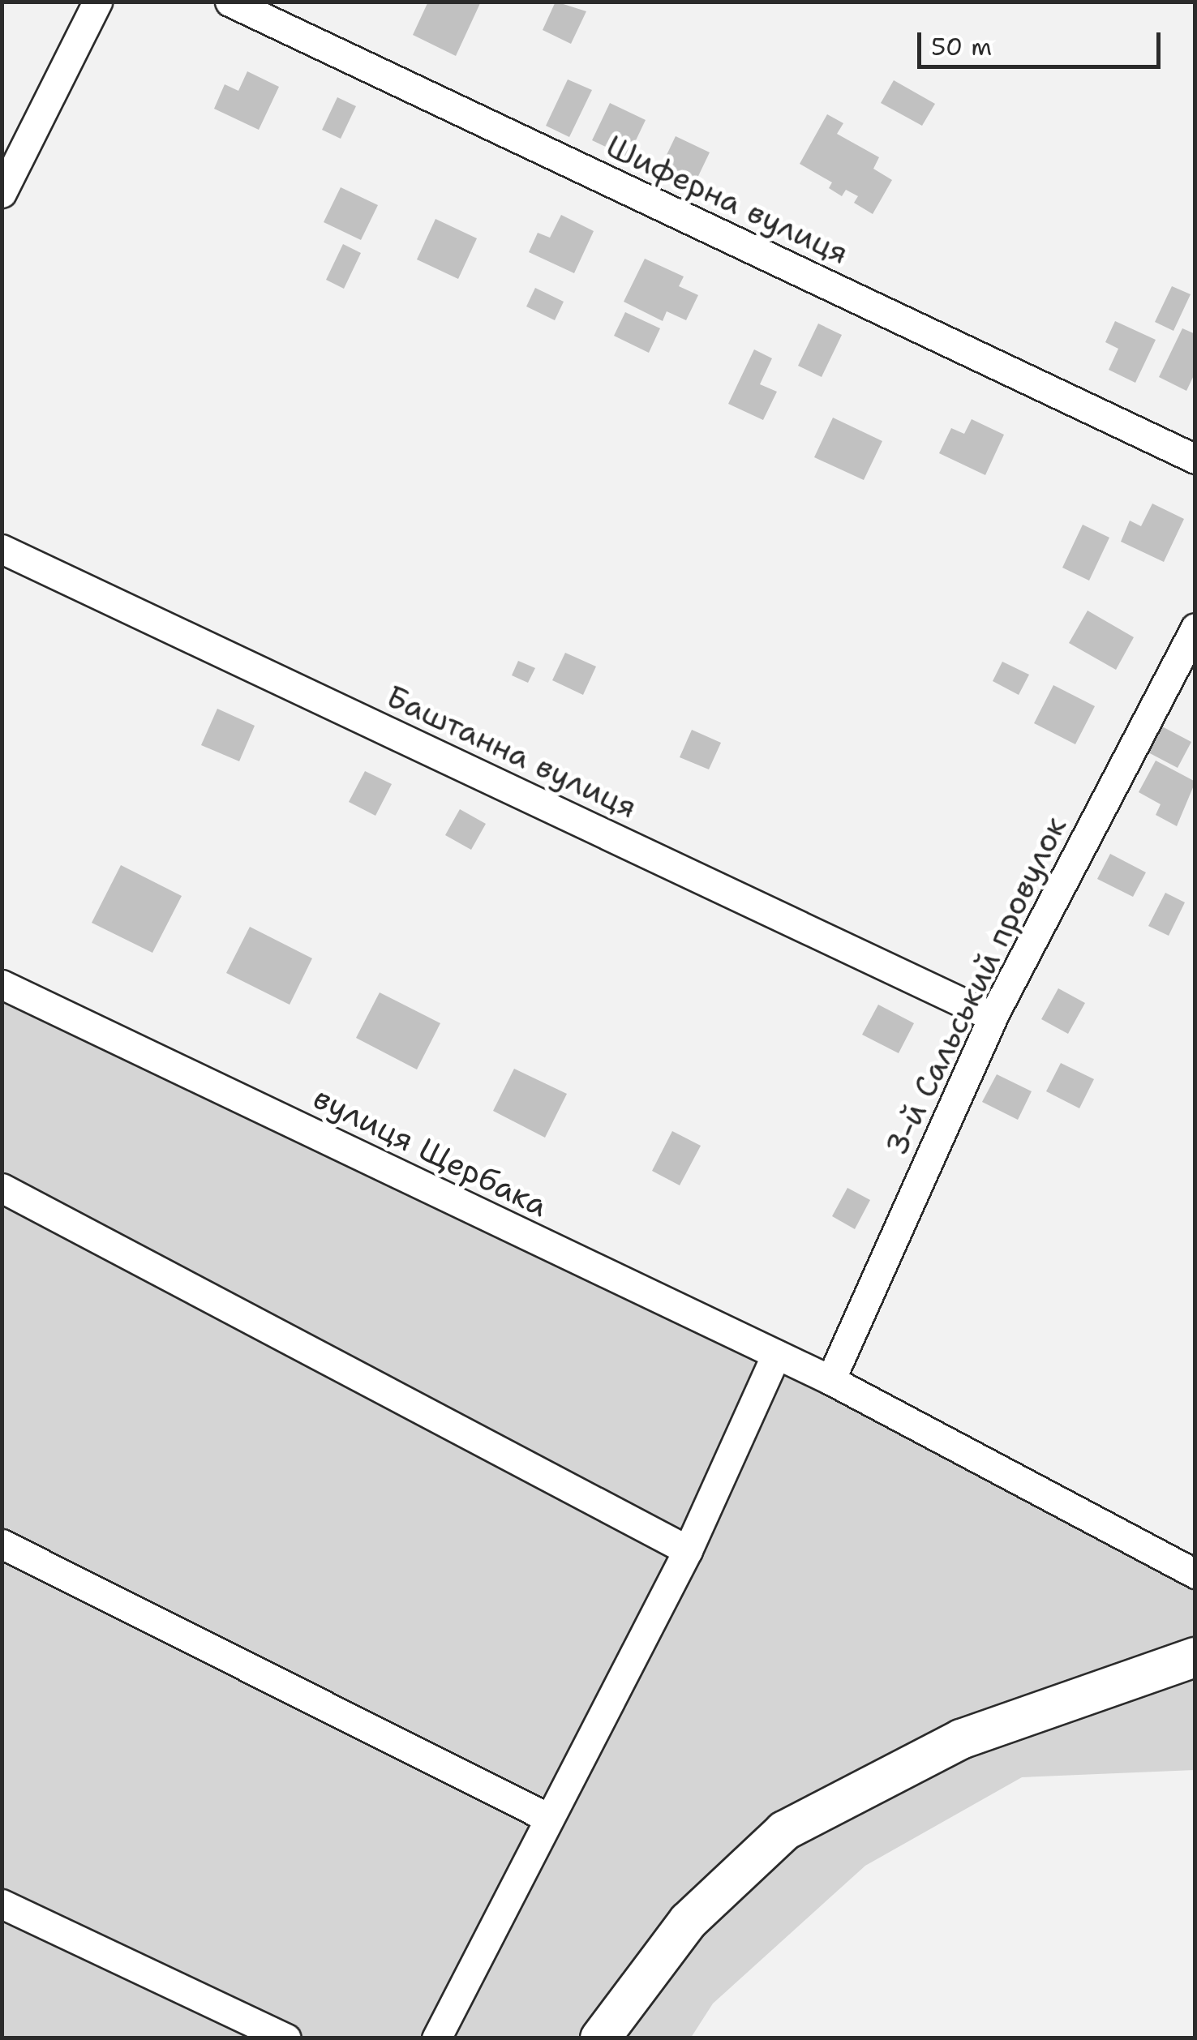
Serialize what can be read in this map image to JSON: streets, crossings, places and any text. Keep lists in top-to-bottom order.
{
  "streets": {
    "street": [
      "Шиферна вулиця",
      "Баштанна вулиця",
      "3-й Сальський провулок",
      "вулиця Щербака"
    ]
  },
  "crossings": [
    ["Баштанна вулиця", "3-й Сальський провулок"],
    ["3-й Сальський провулок", "вулиця Щербака"]
  ],
  "scale_bar": "50 m"
}
